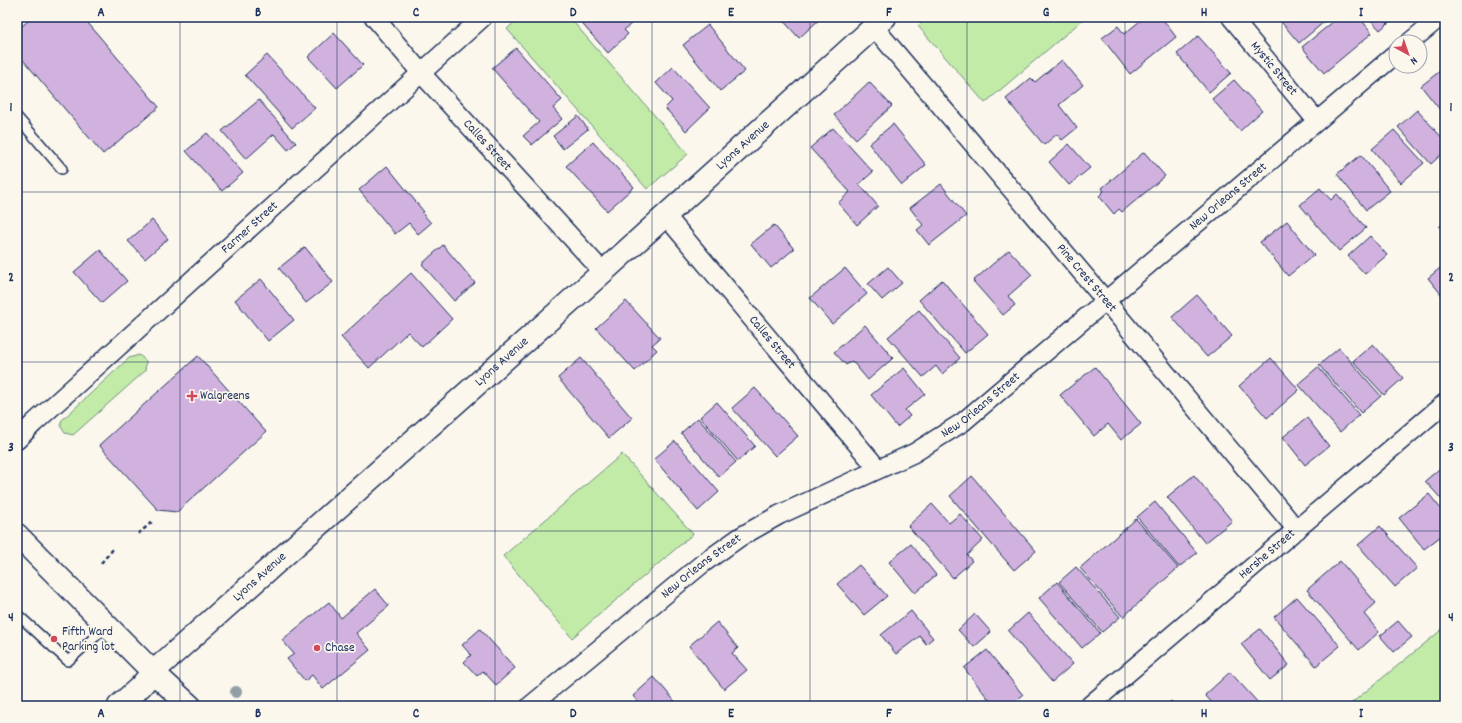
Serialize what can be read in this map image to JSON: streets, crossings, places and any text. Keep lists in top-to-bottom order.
{
  "streets": {
    "street": [
      "Mystic Street",
      "Calles Street",
      "Lyons Avenue",
      "New Orleans Street",
      "Farmer Street",
      "Pine Crest Street",
      "Hershe Street"
    ]
  },
  "crossings": [
    ["Mystic Street", "New Orleans Street"],
    ["Calles Street", "Lyons Avenue"],
    ["Calles Street", "New Orleans Street"],
    ["Calles Street", "Farmer Street"],
    ["Lyons Avenue", "Pine Crest Street"],
    ["New Orleans Street", "Pine Crest Street"],
    ["Pine Crest Street", "Hershe Street"]
  ],
  "places": {
    "health": ["Walgreens"],
    "other": ["Fifth Ward Parking lot", "Chase"]
  },
  "north": "bottom right",
  "grid": {
    "columns": [
      "A",
      "B",
      "C",
      "D",
      "E",
      "F",
      "G",
      "H",
      "I"
    ],
    "rows": [
      "1",
      "2",
      "3",
      "4"
    ]
  }
}
